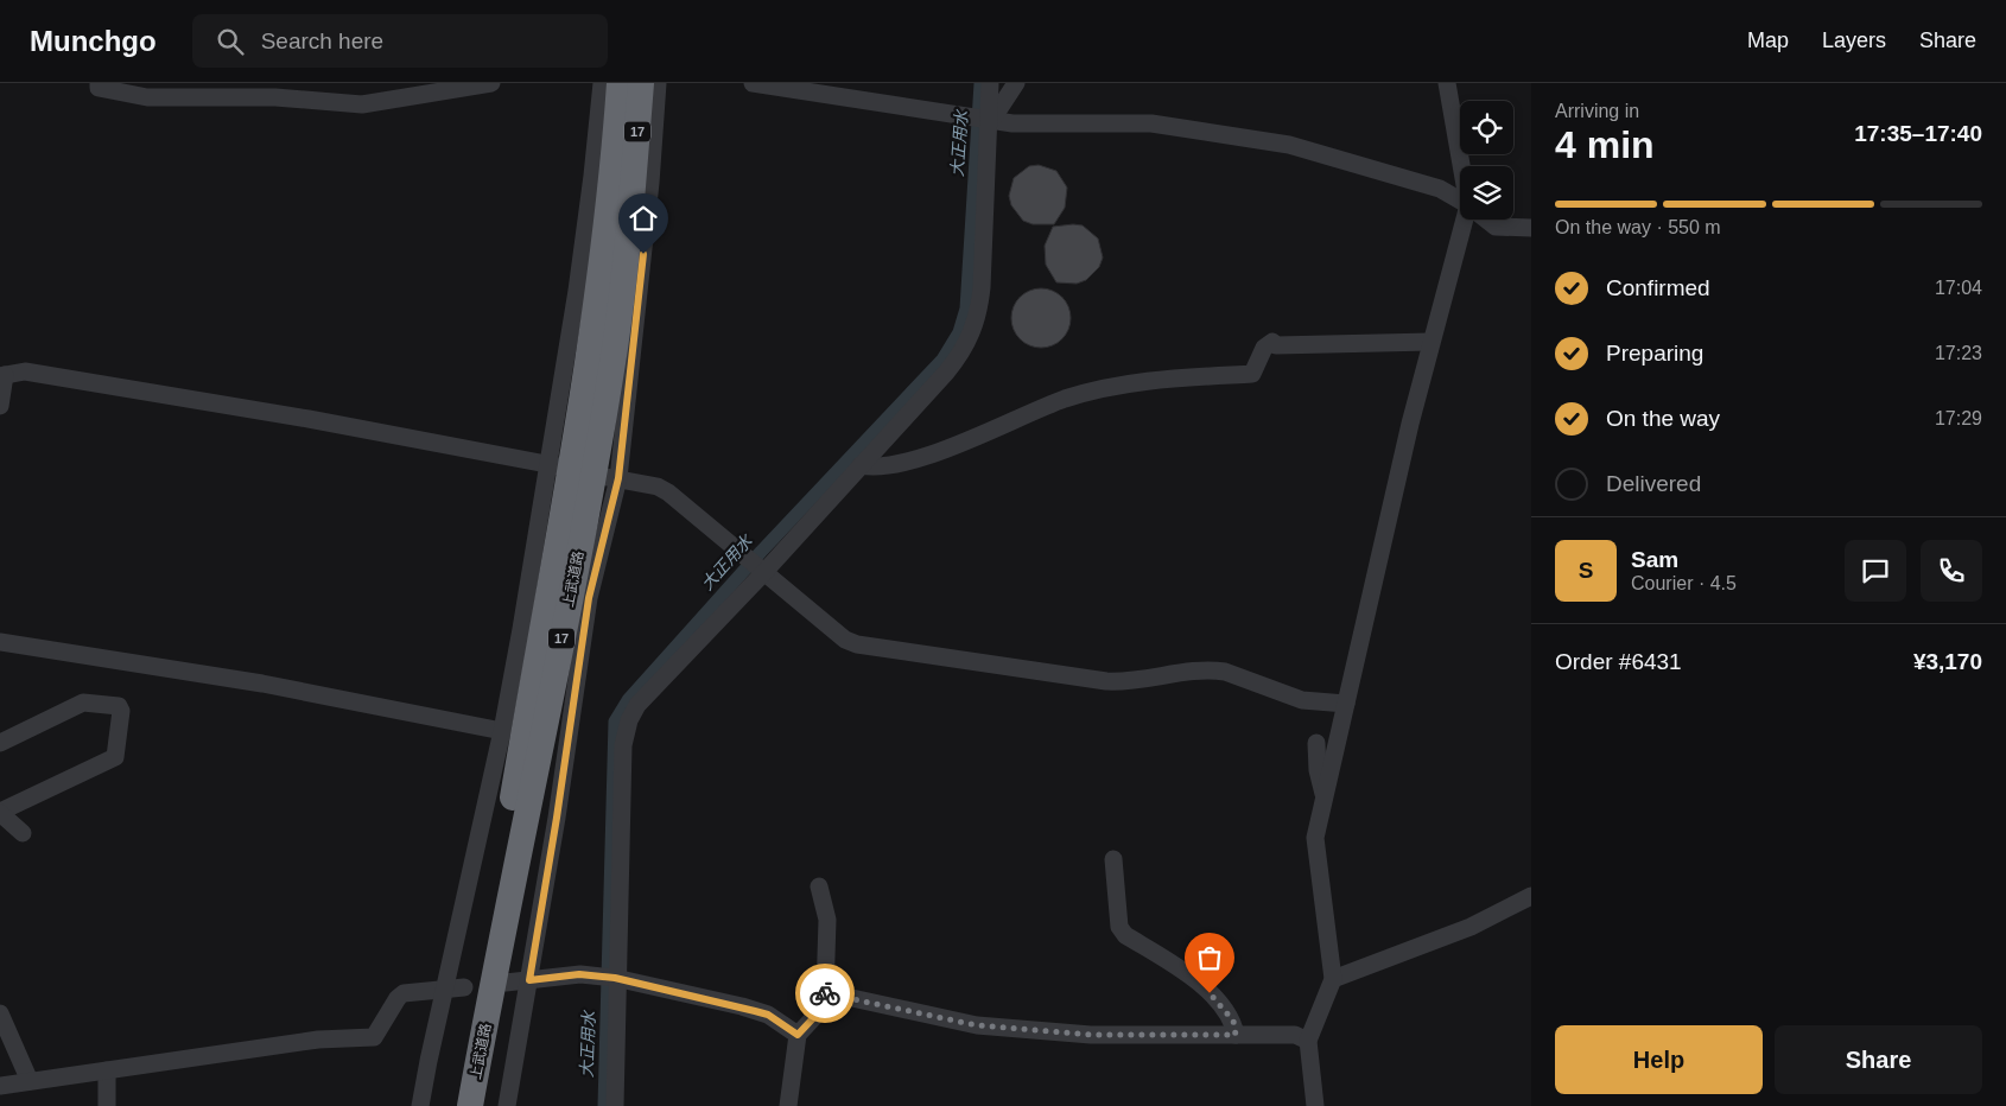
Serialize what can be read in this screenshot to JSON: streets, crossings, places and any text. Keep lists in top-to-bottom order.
{
  "streets": {
    "highway": ["17", "上武道路"]
  },
  "water": ["大正用水"],
  "page": {
    "header": "Munchgo",
    "search": "Search here",
    "nav": ["Map", "Layers", "Share"],
    "heading": ["4 min", "Arriving in", "17:35–17:40"],
    "panel": [
      "Sam",
      "Courier · 4.5",
      "Order #6431",
      "¥3,170"
    ],
    "bar": "On the way · 550 m",
    "list": [
      ["Confirmed", "17:04"],
      ["Preparing", "17:23"],
      ["On the way", "17:29"],
      "Delivered"
    ],
    "round": "S",
    "buttons": ["Help", "Share"]
  }
}
